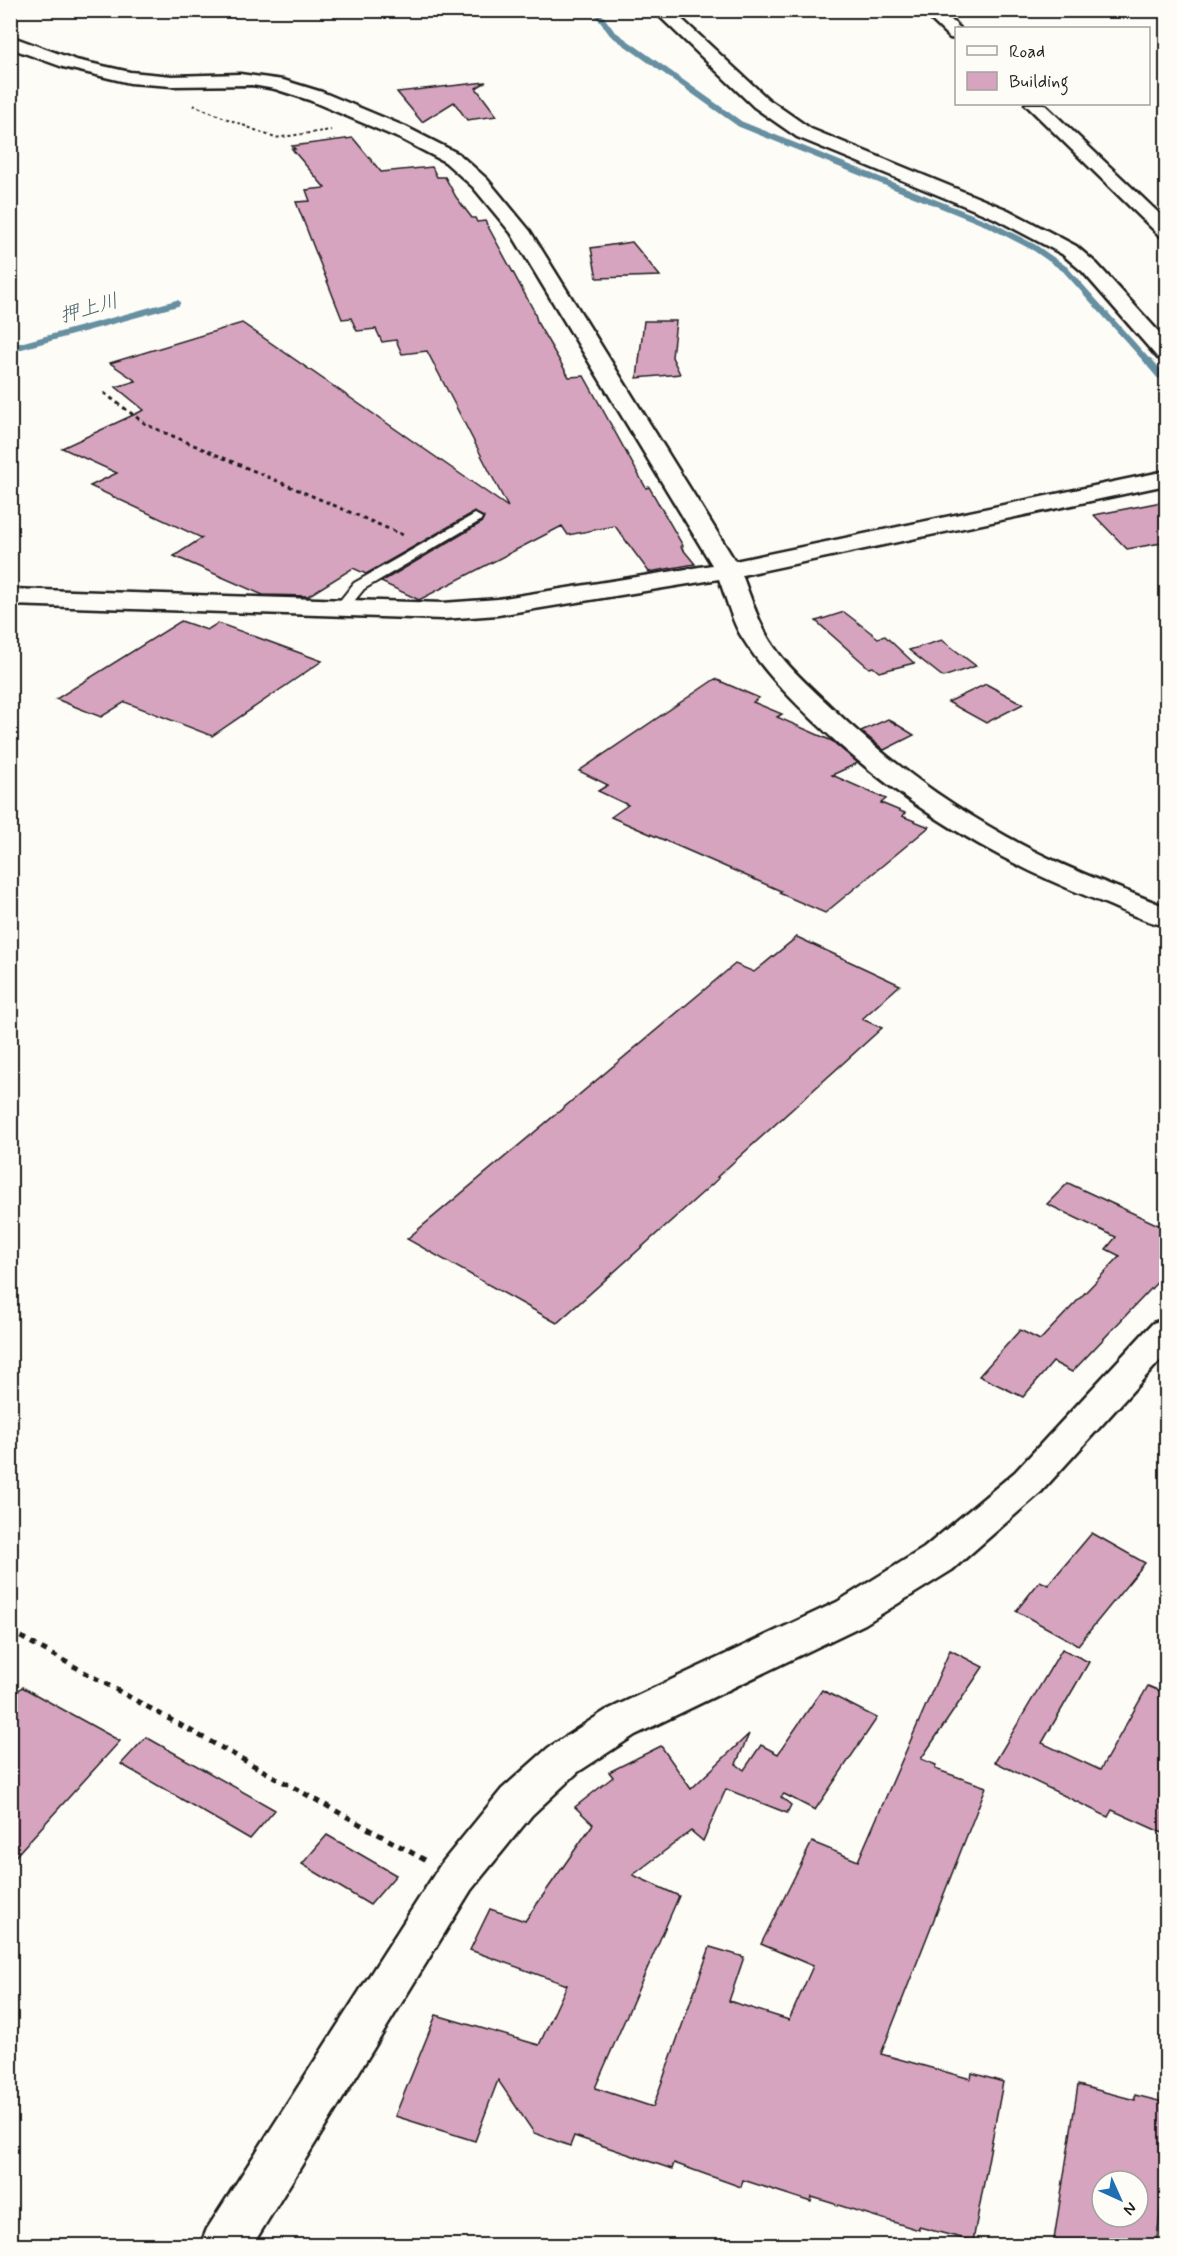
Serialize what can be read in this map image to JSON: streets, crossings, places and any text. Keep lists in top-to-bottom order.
{
  "water": ["押上川"],
  "legend": ["Road", "Building"],
  "north": "bottom right"
}
